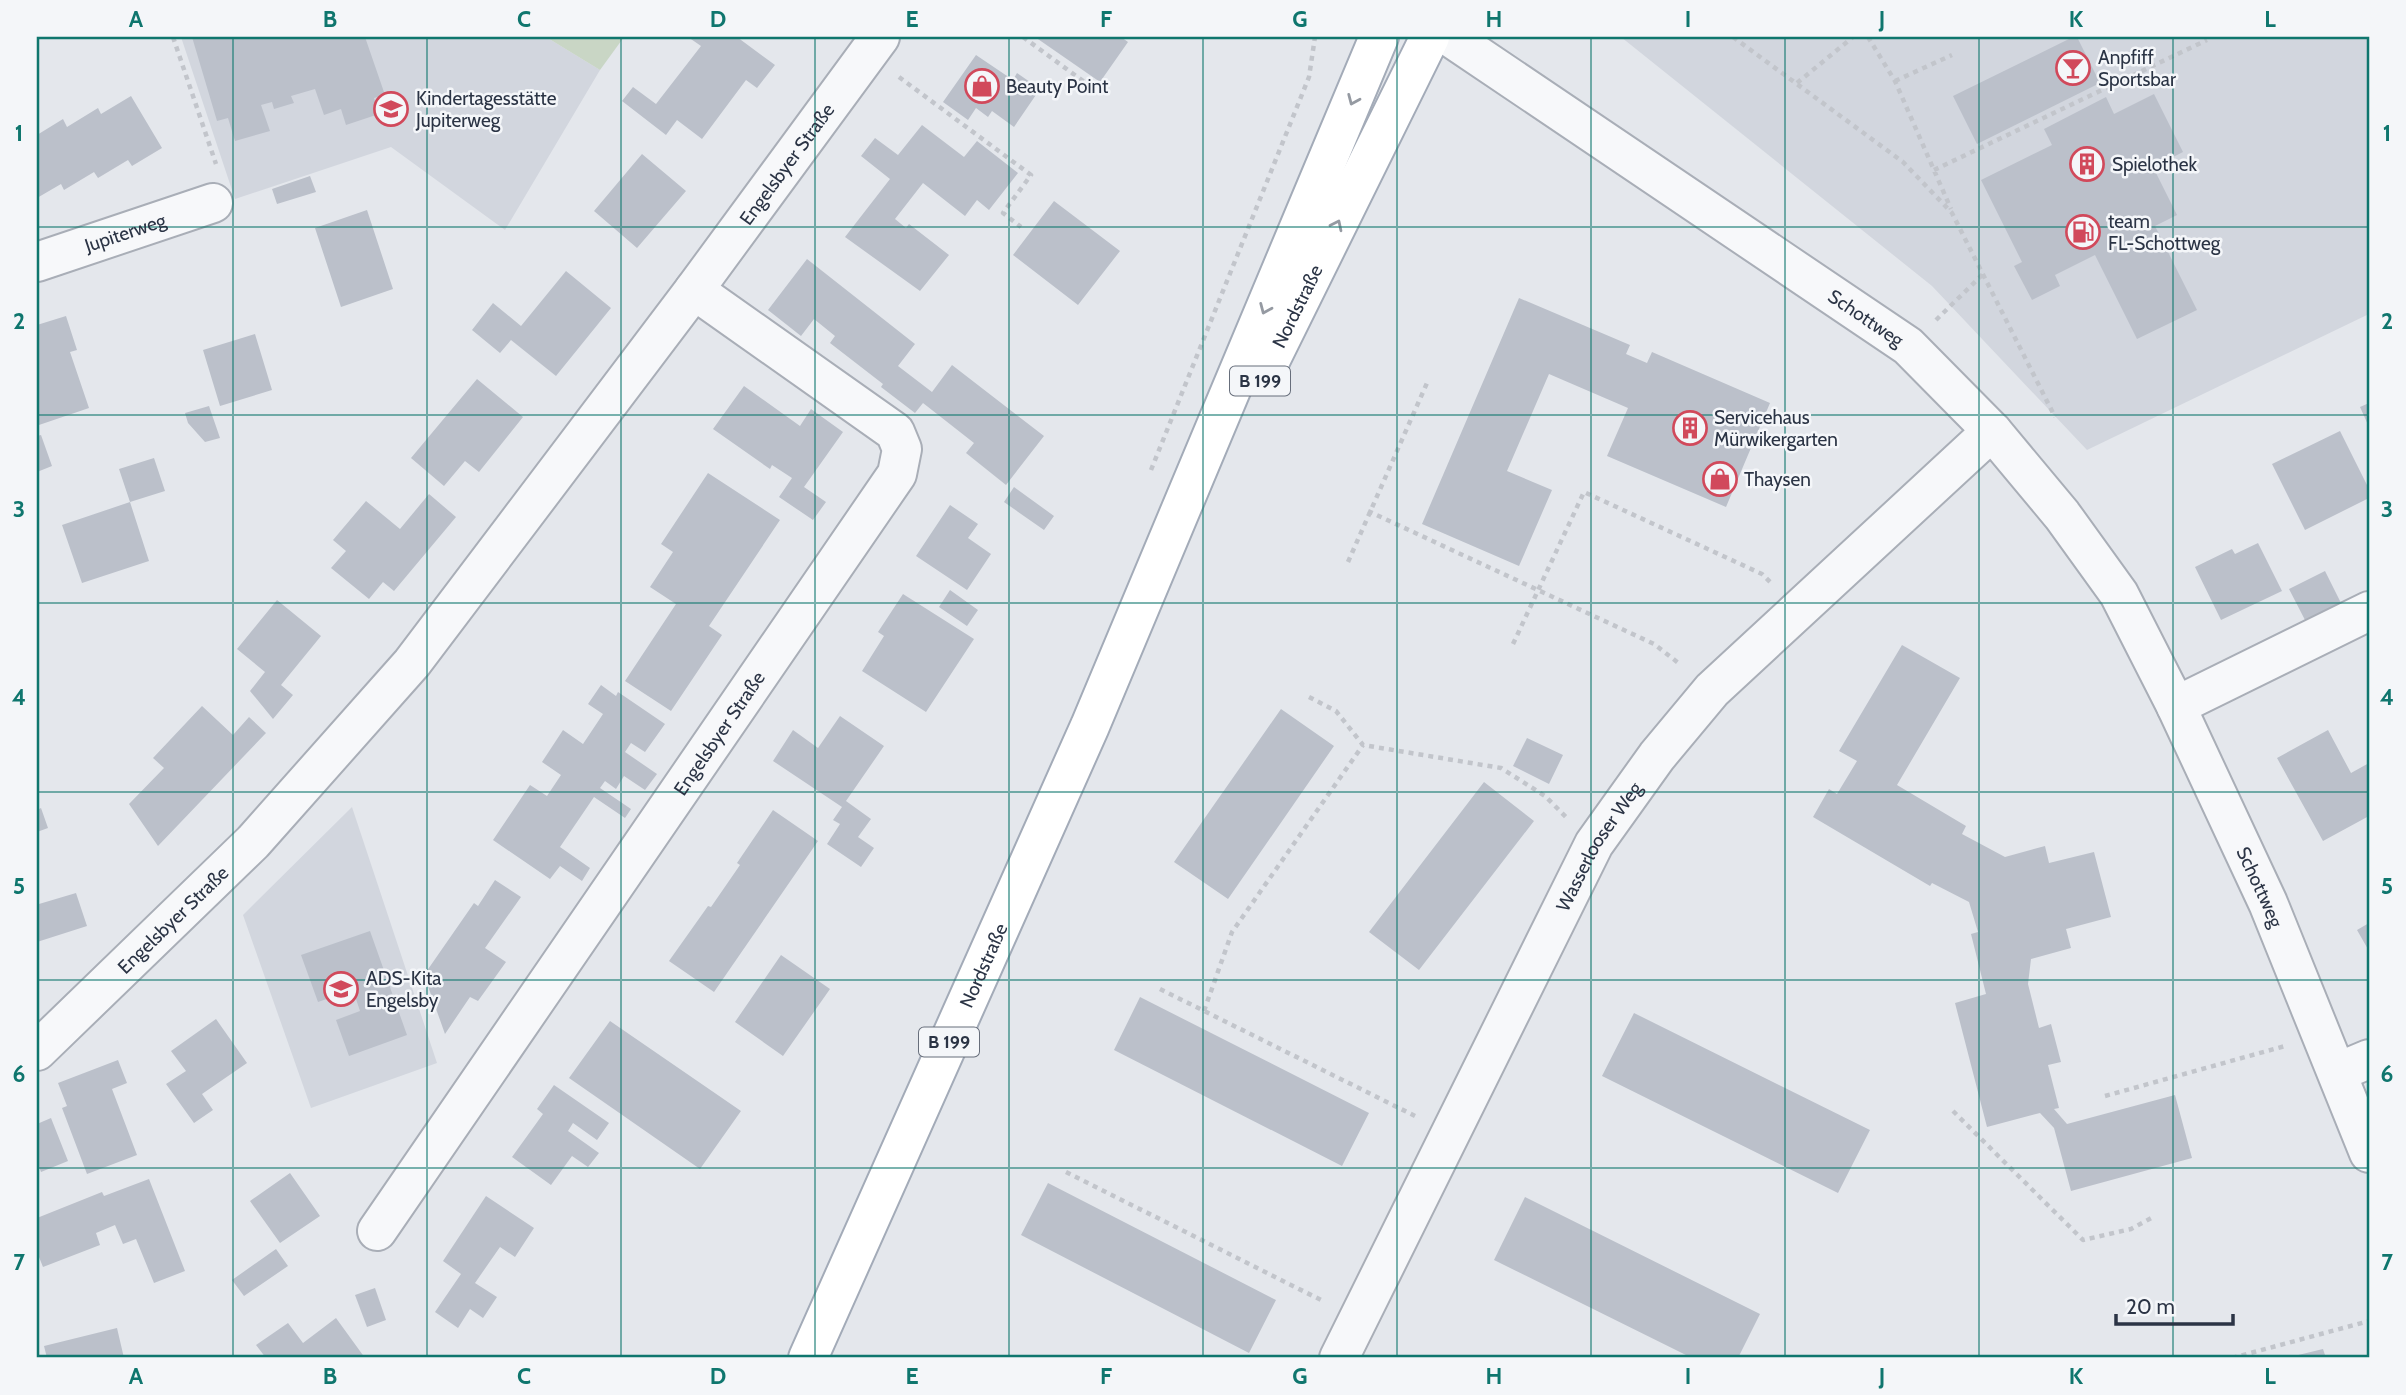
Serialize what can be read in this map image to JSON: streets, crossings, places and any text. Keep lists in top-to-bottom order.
{
  "streets": {
    "main road": ["Nordstraße", "B 199"],
    "street": [
      "Engelsbyer Straße",
      "Jupiterweg",
      "Schottweg",
      "Wasserlooser Weg"
    ]
  },
  "crossings": [
    ["Schottweg", "Wasserlooser Weg"]
  ],
  "places": {
    "bar": ["Anpfiff Sportsbar"],
    "shop": ["Beauty Point", "Thaysen"],
    "school or university": ["Kindertagesstätte Jupiterweg", "ADS-Kita Engelsby"],
    "building": ["Spielothek", "Servicehaus Mürwikergarten"],
    "fuel station": ["team FL-Schottweg"]
  },
  "scale_bar": "20 m",
  "grid": {
    "columns": [
      "A",
      "B",
      "C",
      "D",
      "E",
      "F",
      "G",
      "H",
      "I",
      "J",
      "K",
      "L"
    ],
    "rows": [
      "1",
      "2",
      "3",
      "4",
      "5",
      "6",
      "7"
    ]
  }
}
